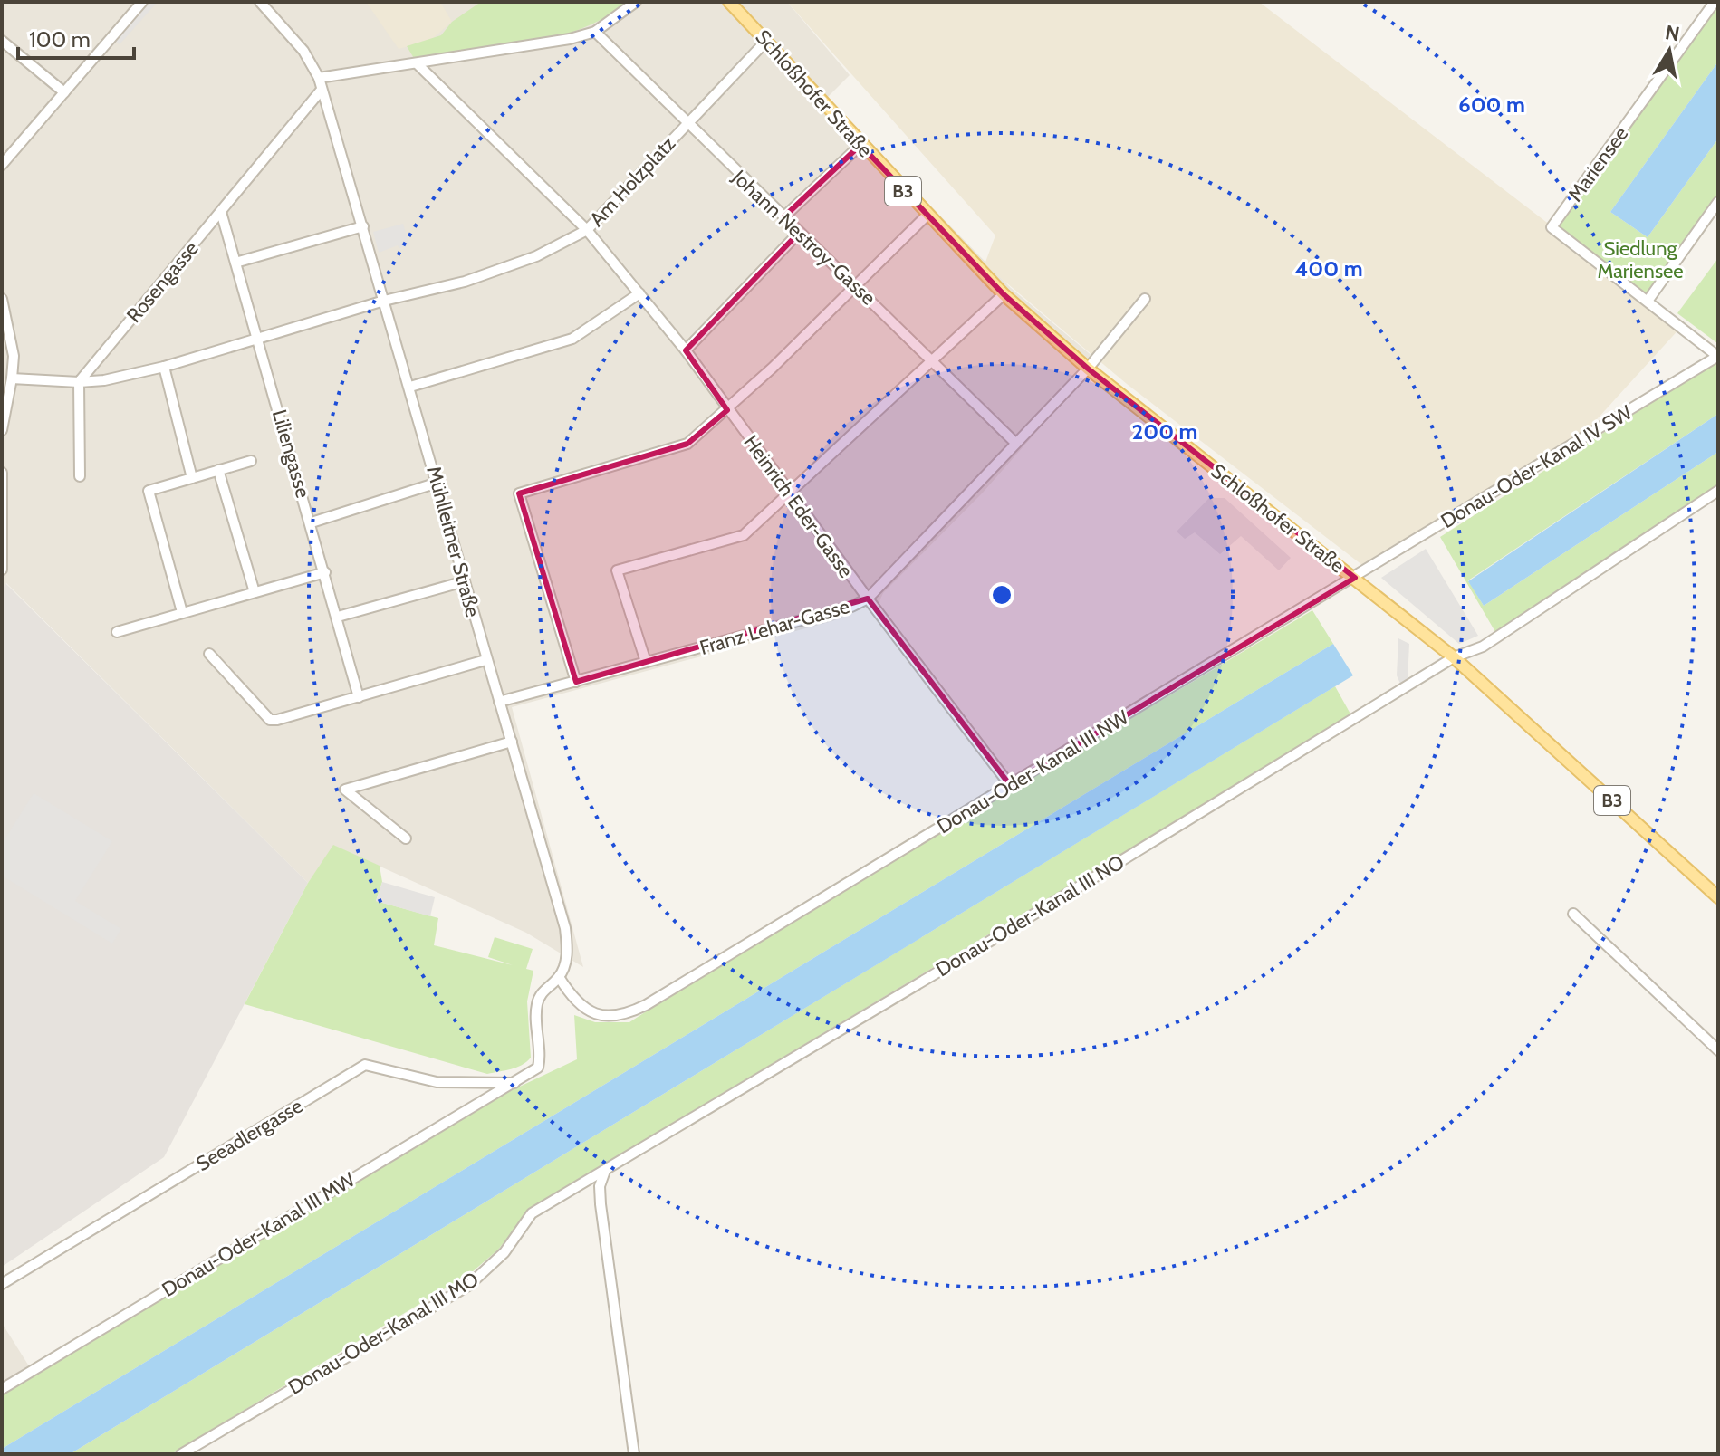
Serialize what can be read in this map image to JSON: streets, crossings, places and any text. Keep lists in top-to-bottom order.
{
  "streets": {
    "main road": ["Schloßhofer Straße", "B3"],
    "street": [
      "Mariensee",
      "Am Holzplatz",
      "Johann Nestroy-Gasse",
      "Rosengasse",
      "Liliengasse",
      "Donau-Oder-Kanal IV SW",
      "Heinrich Eder-Gasse",
      "Mühlleitner Straße",
      "Franz Lehar-Gasse",
      "Donau-Oder-Kanal III NW",
      "Donau-Oder-Kanal III NO",
      "Seeadlergasse",
      "Donau-Oder-Kanal III MW",
      "Donau-Oder-Kanal III MO"
    ]
  },
  "crossings": [
    ["Schloßhofer Straße", "Am Holzplatz"],
    ["Schloßhofer Straße", "Donau-Oder-Kanal IV SW"],
    ["Schloßhofer Straße", "Franz Lehar-Gasse"],
    ["Schloßhofer Straße", "Donau-Oder-Kanal III NW"],
    ["Schloßhofer Straße", "Donau-Oder-Kanal III NO"],
    ["Mariensee", "Donau-Oder-Kanal IV SW"],
    ["Am Holzplatz", "Johann Nestroy-Gasse"],
    ["Am Holzplatz", "Rosengasse"],
    ["Am Holzplatz", "Liliengasse"],
    ["Am Holzplatz", "Heinrich Eder-Gasse"],
    ["Am Holzplatz", "Mühlleitner Straße"],
    ["Johann Nestroy-Gasse", "Franz Lehar-Gasse"],
    ["Rosengasse", "Liliengasse"],
    ["Rosengasse", "Mühlleitner Straße"],
    ["Donau-Oder-Kanal IV SW", "Donau-Oder-Kanal III NW"],
    ["Heinrich Eder-Gasse", "Franz Lehar-Gasse"],
    ["Heinrich Eder-Gasse", "Donau-Oder-Kanal III NW"],
    ["Mühlleitner Straße", "Franz Lehar-Gasse"],
    ["Mühlleitner Straße", "Donau-Oder-Kanal III NW"],
    ["Mühlleitner Straße", "Seeadlergasse"],
    ["Mühlleitner Straße", "Donau-Oder-Kanal III MW"],
    ["Donau-Oder-Kanal III NO", "Donau-Oder-Kanal III MO"],
    ["Seeadlergasse", "Donau-Oder-Kanal III MW"]
  ],
  "parks": ["Siedlung Mariensee"],
  "scale_bar": "100 m",
  "north": "top",
  "rings": ["600 m", "400 m", "200 m"]
}
